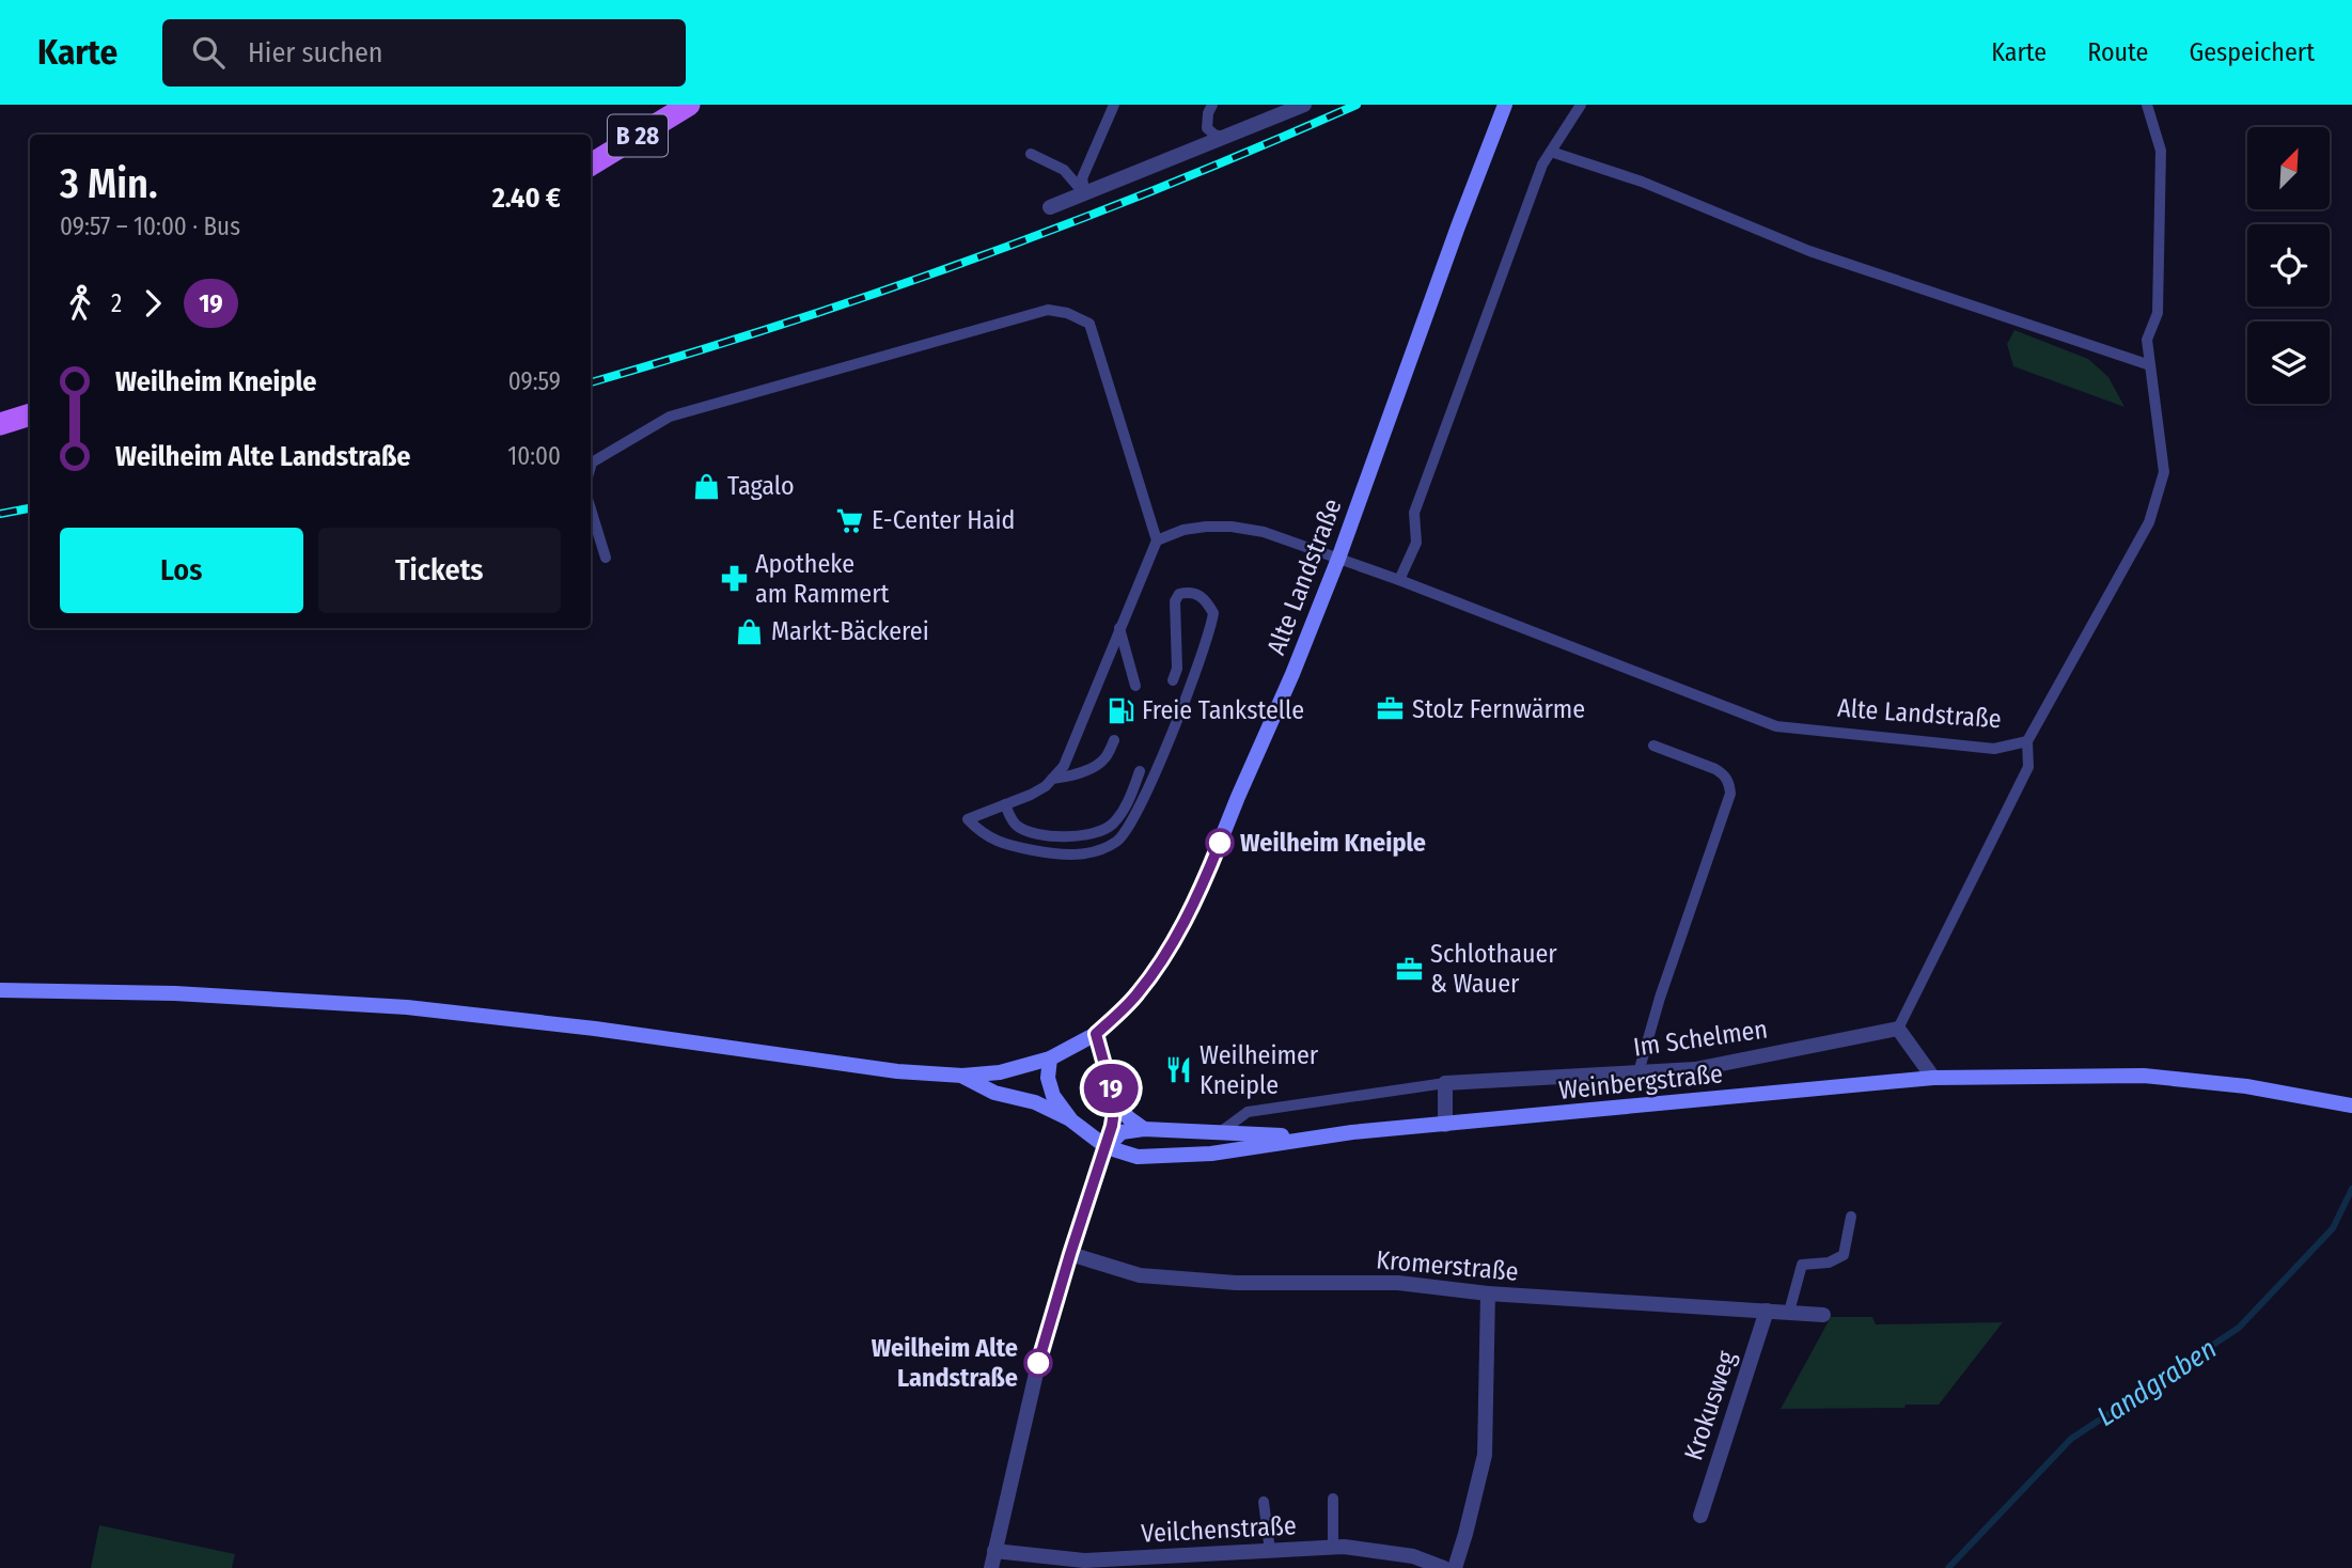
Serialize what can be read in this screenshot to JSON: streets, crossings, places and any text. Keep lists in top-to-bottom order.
{
  "streets": {
    "main road": ["B 28"],
    "street": [
      "Alte Landstraße",
      "Im Schelmen",
      "Weinbergstraße",
      "Kromerstraße",
      "Krokusweg",
      "Veilchenstraße"
    ]
  },
  "crossings": [
    ["Kromerstraße", "Krokusweg"]
  ],
  "water": ["Landgraben"],
  "places": {
    "shop": ["Tagalo", "Markt-Bäckerei"],
    "supermarket": ["E-Center Haid"],
    "pharmacy": ["Apotheke am Rammert"],
    "office": ["Stolz Fernwärme", "Schlothauer & Wauer"],
    "fuel station": ["Freie Tankstelle"],
    "other": ["Weilheim Kneiple", "Weilheim Alte Landstraße"],
    "restaurant": ["Weilheimer Kneiple"]
  },
  "lines": ["bus line 19"],
  "north": "top right",
  "page": {
    "header": "Karte",
    "search": "Hier suchen",
    "nav": ["Karte", "Route", "Gespeichert"],
    "on_map": "19",
    "heading": ["3 Min.", "09:57 – 10:00 · Bus", "2.40 €"],
    "legs": ["2", "19"],
    "list": [
      {
        "name": "Weilheim Kneiple",
        "value": "09:59"
      },
      {
        "name": "Weilheim Alte Landstraße",
        "value": "10:00"
      }
    ],
    "buttons": ["Los", "Tickets"]
  }
}
